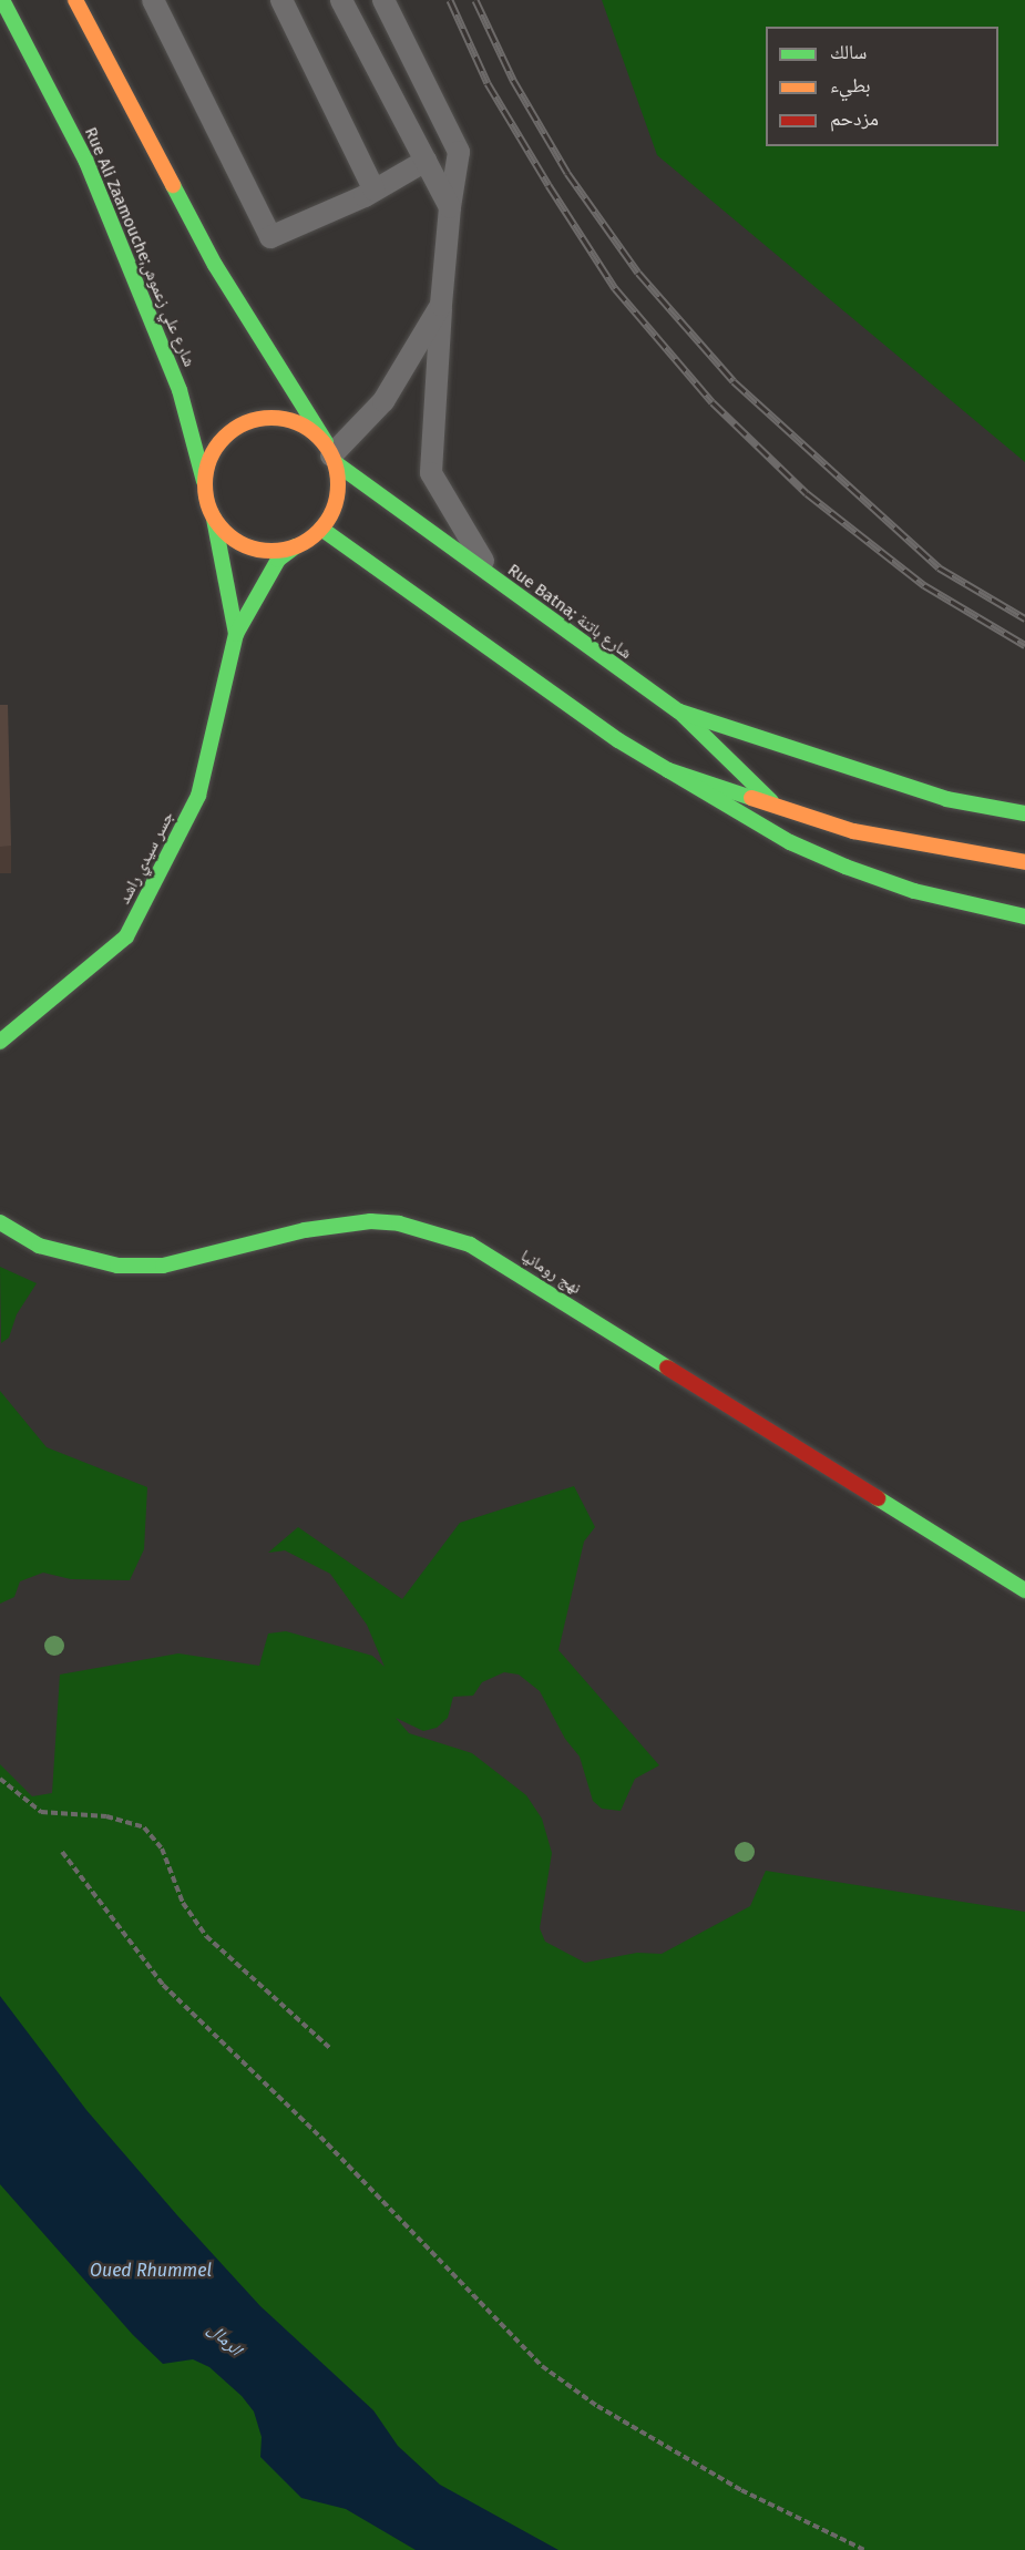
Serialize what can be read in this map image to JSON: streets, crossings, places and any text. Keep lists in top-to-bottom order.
{
  "streets": {
    "main road": [
      "Rue Ali Zaamouche;شارع علي زعموش",
      "Rue Batna; شارع باتنة",
      "جسر سيدي راشد",
      "نهج رومانيا"
    ]
  },
  "crossings": [
    ["Rue Ali Zaamouche;شارع علي زعموش", "Rue Batna; شارع باتنة"],
    ["Rue Ali Zaamouche;شارع علي زعموش", "جسر سيدي راشد"],
    ["Rue Batna; شارع باتنة", "جسر سيدي راشد"]
  ],
  "water": ["Oued Rhummel", "الرمال"],
  "legend": ["سالك", "بطيء", "مزدحم"]
}
